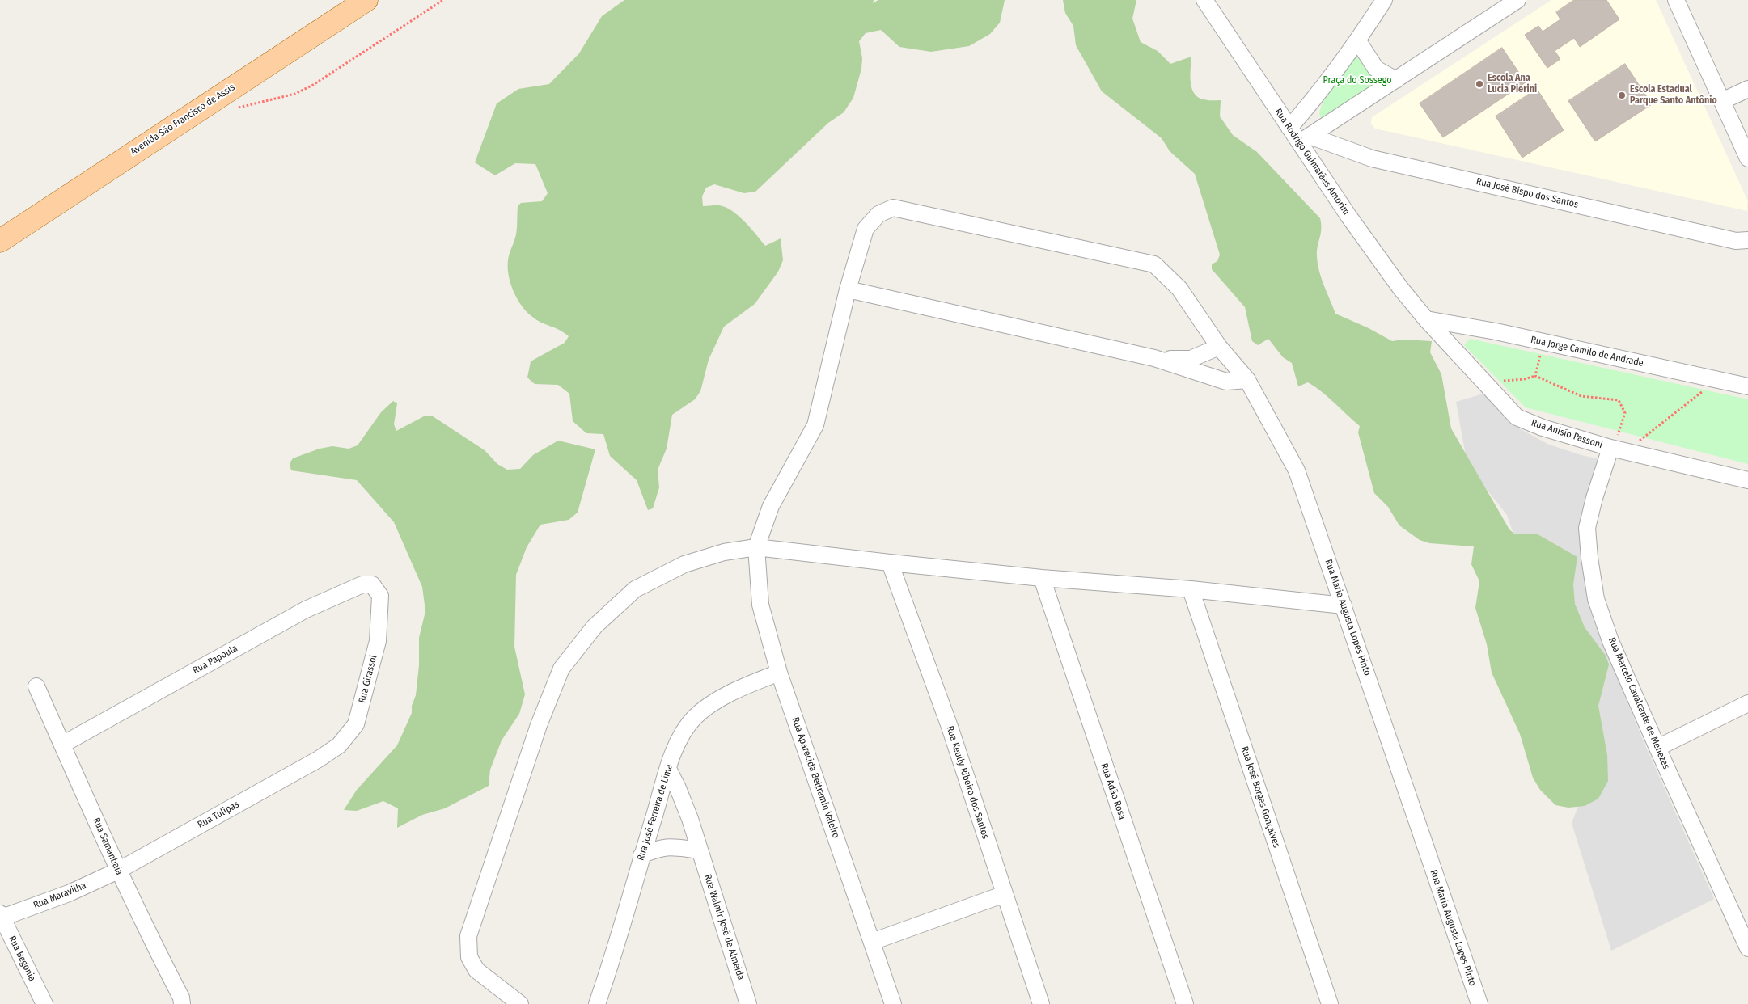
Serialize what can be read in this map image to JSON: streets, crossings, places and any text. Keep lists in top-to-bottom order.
{
  "streets": {
    "main road": ["Avenida São Francisco de Assis"],
    "street": [
      "Rua Rodrigo Guimarães Amorim",
      "Rua José Bispo dos Santos",
      "Rua Jorge Camilo de Andrade",
      "Rua Anisío Passoni",
      "Rua Maria Augusta Lopes Pinto",
      "Rua Papoula",
      "Rua Girassol",
      "Rua Marcelo Cavalcante de Menezes",
      "Rua Aparecida Beltramin Valeiro",
      "Rua Keully Ribeiro dos Santos",
      "Rua Adão Rosa",
      "Rua José Borges Gonçalves",
      "Rua José Ferreira de Lima",
      "Rua Tulipas",
      "Rua Samanbaia",
      "Rua Maravilha",
      "Rua Walmir José de Almeida",
      "Rua Begonia"
    ]
  },
  "crossings": [
    ["Rua Rodrigo Guimarães Amorim", "Rua José Bispo dos Santos"],
    ["Rua Rodrigo Guimarães Amorim", "Rua Jorge Camilo de Andrade"],
    ["Rua Rodrigo Guimarães Amorim", "Rua Anisío Passoni"],
    ["Rua Jorge Camilo de Andrade", "Rua Anisío Passoni"],
    ["Rua Anisío Passoni", "Rua Marcelo Cavalcante de Menezes"],
    ["Rua Papoula", "Rua Girassol"],
    ["Rua Papoula", "Rua Samanbaia"],
    ["Rua Girassol", "Rua Tulipas"],
    ["Rua Aparecida Beltramin Valeiro", "Rua José Ferreira de Lima"],
    ["Rua José Ferreira de Lima", "Rua Walmir José de Almeida"],
    ["Rua Tulipas", "Rua Samanbaia"],
    ["Rua Tulipas", "Rua Maravilha"],
    ["Rua Samanbaia", "Rua Maravilha"],
    ["Rua Maravilha", "Rua Begonia"]
  ],
  "parks": ["Praça do Sossego"],
  "places": ["Escola Ana Lucia Pierini", "Escola Estadual Parque Santo Antônio"]
}
